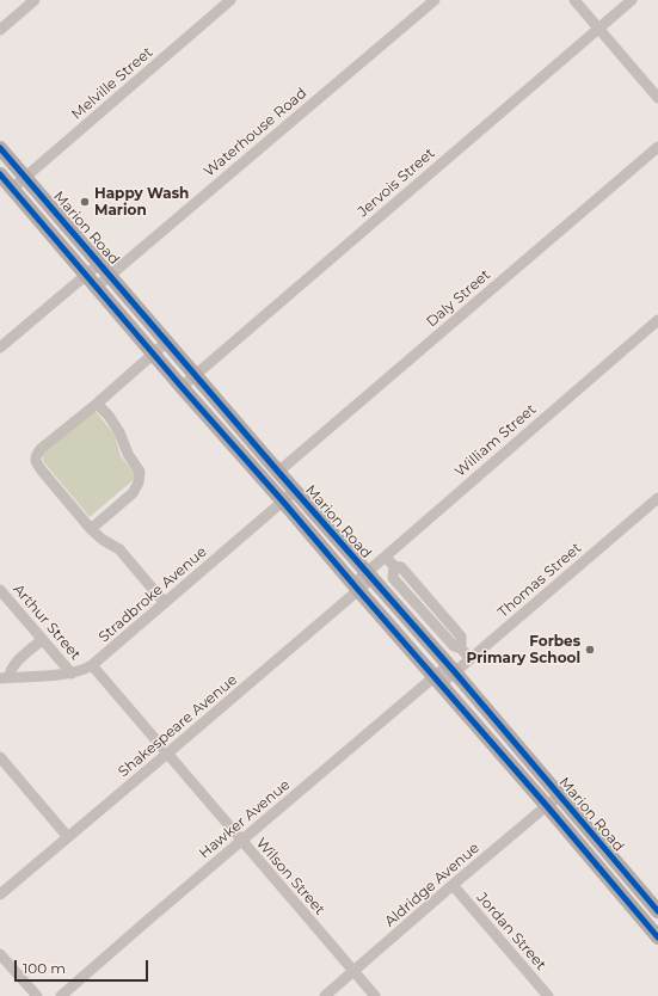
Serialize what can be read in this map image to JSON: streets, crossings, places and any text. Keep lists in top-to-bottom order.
{
  "streets": {
    "main road": ["Marion Road"],
    "street": [
      "Melville Street",
      "Waterhouse Road",
      "Jervois Street",
      "Daly Street",
      "William Street",
      "Thomas Street",
      "Stradbroke Avenue",
      "Arthur Street",
      "Shakespeare Avenue",
      "Hawker Avenue",
      "Wilson Street",
      "Aldridge Avenue",
      "Jordan Street"
    ]
  },
  "crossings": [
    ["Melville Street", "Marion Road"],
    ["Waterhouse Road", "Marion Road"],
    ["Jervois Street", "Marion Road"],
    ["Marion Road", "Daly Street"],
    ["Marion Road", "William Street"],
    ["Marion Road", "Thomas Street"],
    ["Marion Road", "Stradbroke Avenue"],
    ["Marion Road", "Shakespeare Avenue"],
    ["Marion Road", "Hawker Avenue"],
    ["Marion Road", "Aldridge Avenue"],
    ["William Street", "Shakespeare Avenue"],
    ["Thomas Street", "Hawker Avenue"],
    ["Stradbroke Avenue", "Arthur Street"],
    ["Stradbroke Avenue", "Wilson Street"],
    ["Shakespeare Avenue", "Wilson Street"],
    ["Hawker Avenue", "Wilson Street"],
    ["Wilson Street", "Aldridge Avenue"],
    ["Aldridge Avenue", "Jordan Street"]
  ],
  "places": ["Happy Wash Marion", "Forbes Primary School"],
  "scale_bar": "100 m"
}
